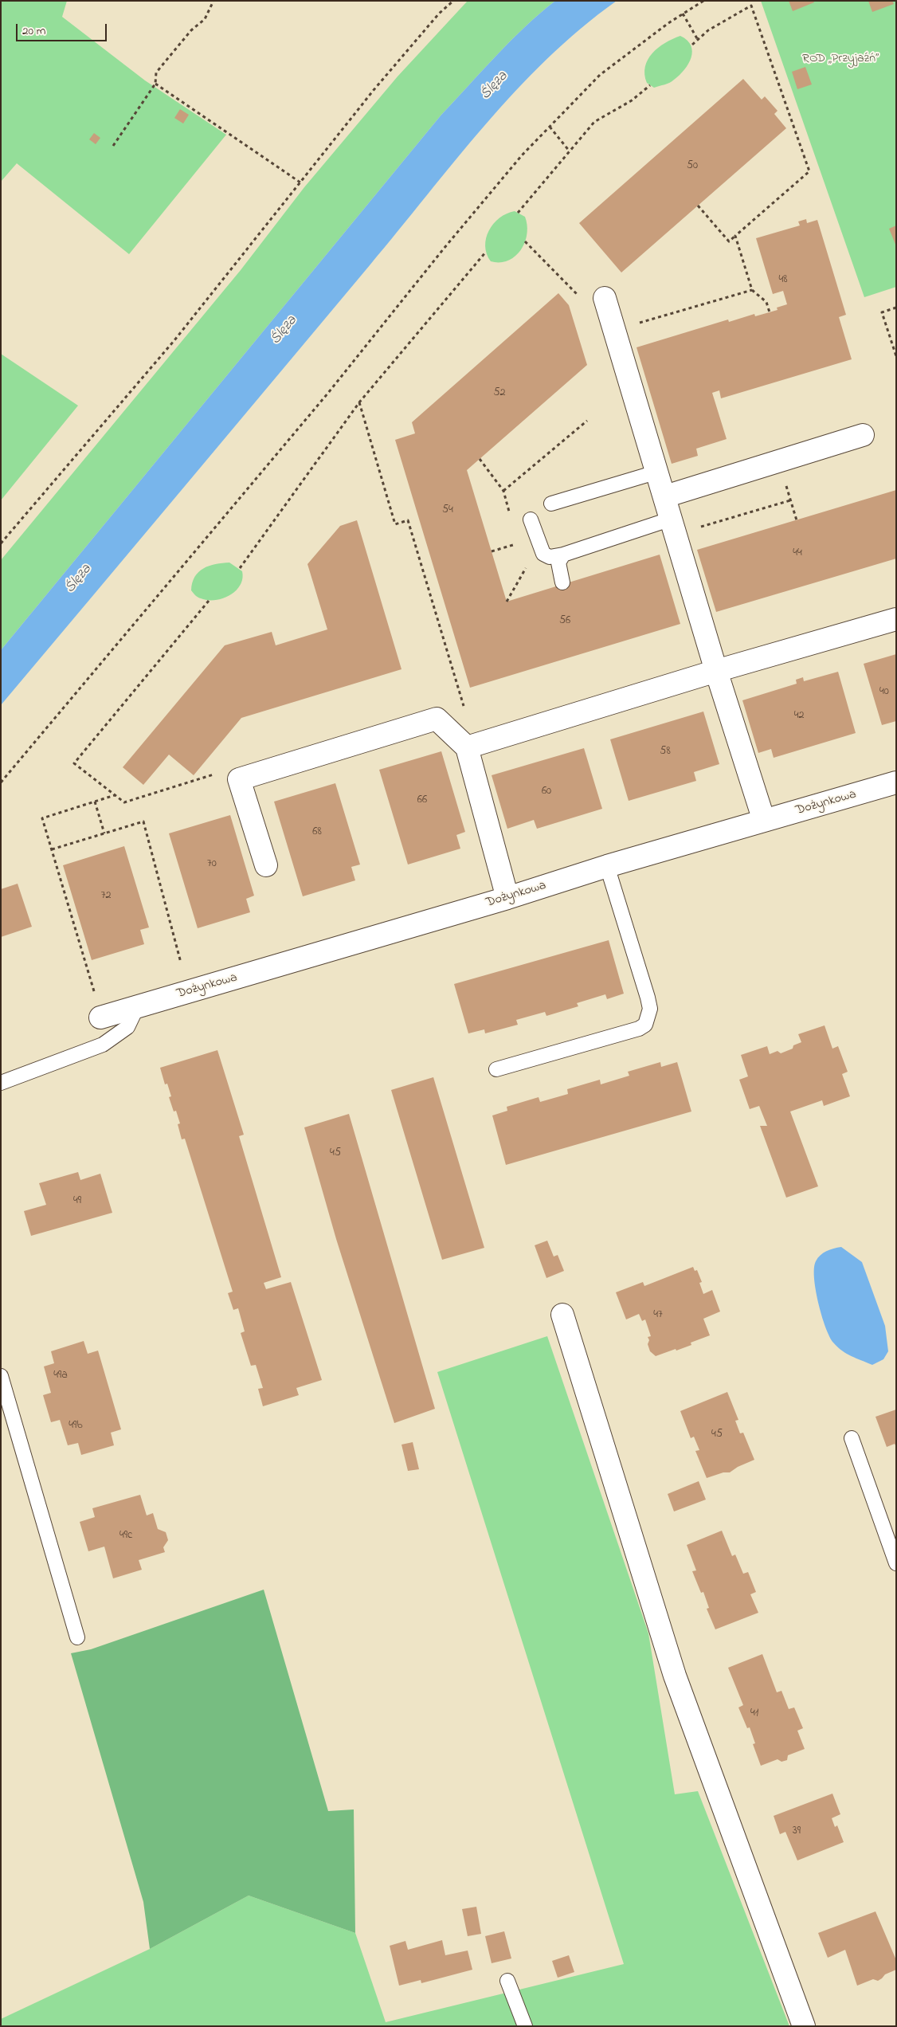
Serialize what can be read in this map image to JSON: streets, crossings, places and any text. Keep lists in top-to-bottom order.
{
  "streets": {
    "street": ["Dożynkowa"]
  },
  "water": ["Ślęza"],
  "parks": ["ROD „Przyjaźń”"],
  "house_numbers": [
    "50",
    "48",
    "52",
    "54",
    "44",
    "56",
    "40",
    "42",
    "58",
    "60",
    "66",
    "68",
    "70",
    "72",
    "45",
    "49",
    "47",
    "49a",
    "49b",
    "45",
    "49c",
    "41",
    "39"
  ],
  "scale_bar": "20 m"
}
